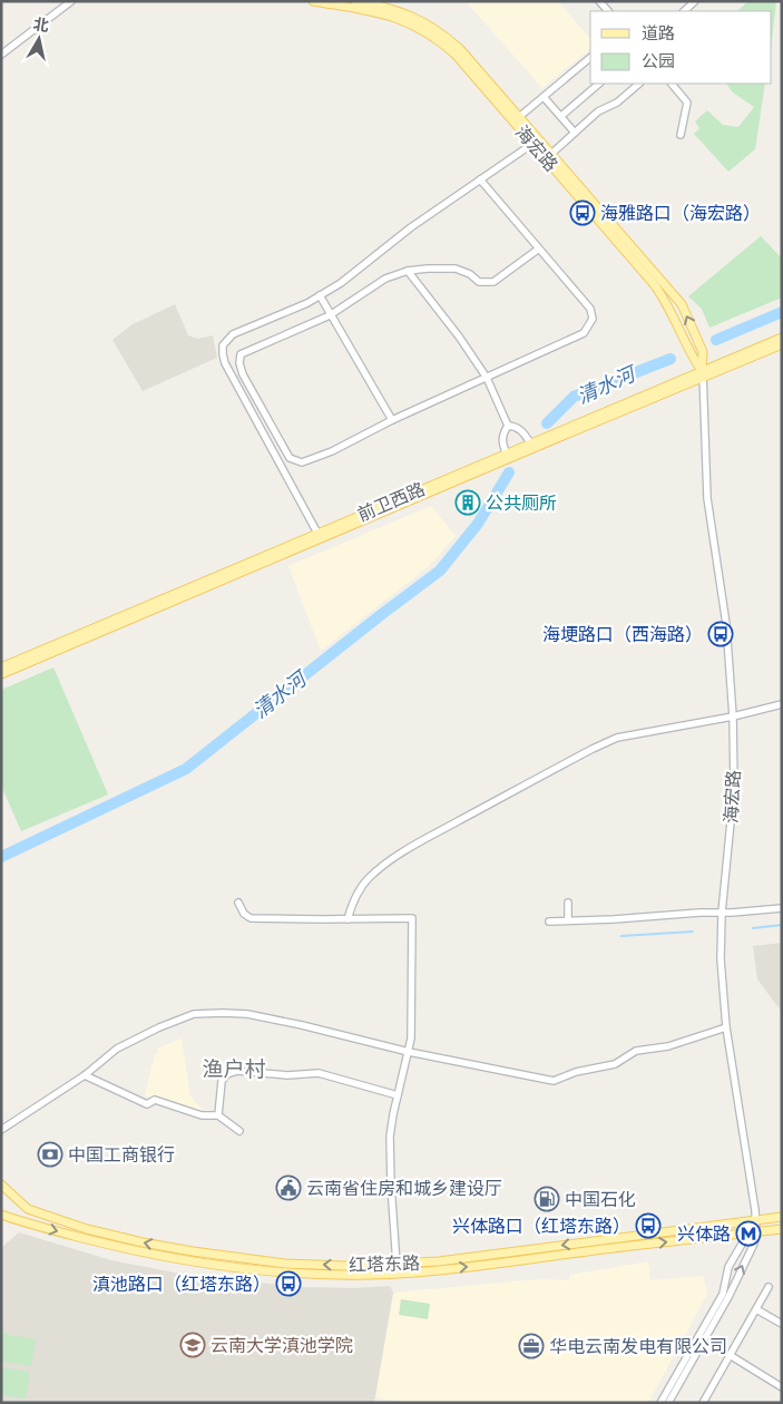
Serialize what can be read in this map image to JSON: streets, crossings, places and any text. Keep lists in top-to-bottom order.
{
  "streets": {
    "main road": ["海宏路", "前卫西路", "红塔东路"]
  },
  "crossings": [
    ["海宏路", "前卫西路"],
    ["海宏路", "红塔东路"]
  ],
  "districts": ["渔户村"],
  "water": ["清水河"],
  "places": {
    "bus stop": [
      "海雅路口（海宏路）",
      "海埂路口（西海路）",
      "兴体路口（红塔东路）",
      "滇池路口（红塔东路）"
    ],
    "building": ["公共厕所"],
    "bank": ["中国工商银行"],
    "public building": ["云南省住房和城乡建设厅"],
    "fuel station": ["中国石化"],
    "metro station": ["兴体路"],
    "school or university": ["云南大学滇池学院"],
    "office": ["华电云南发电有限公司"]
  },
  "legend": ["道路", "公园"],
  "north": "top"
}
